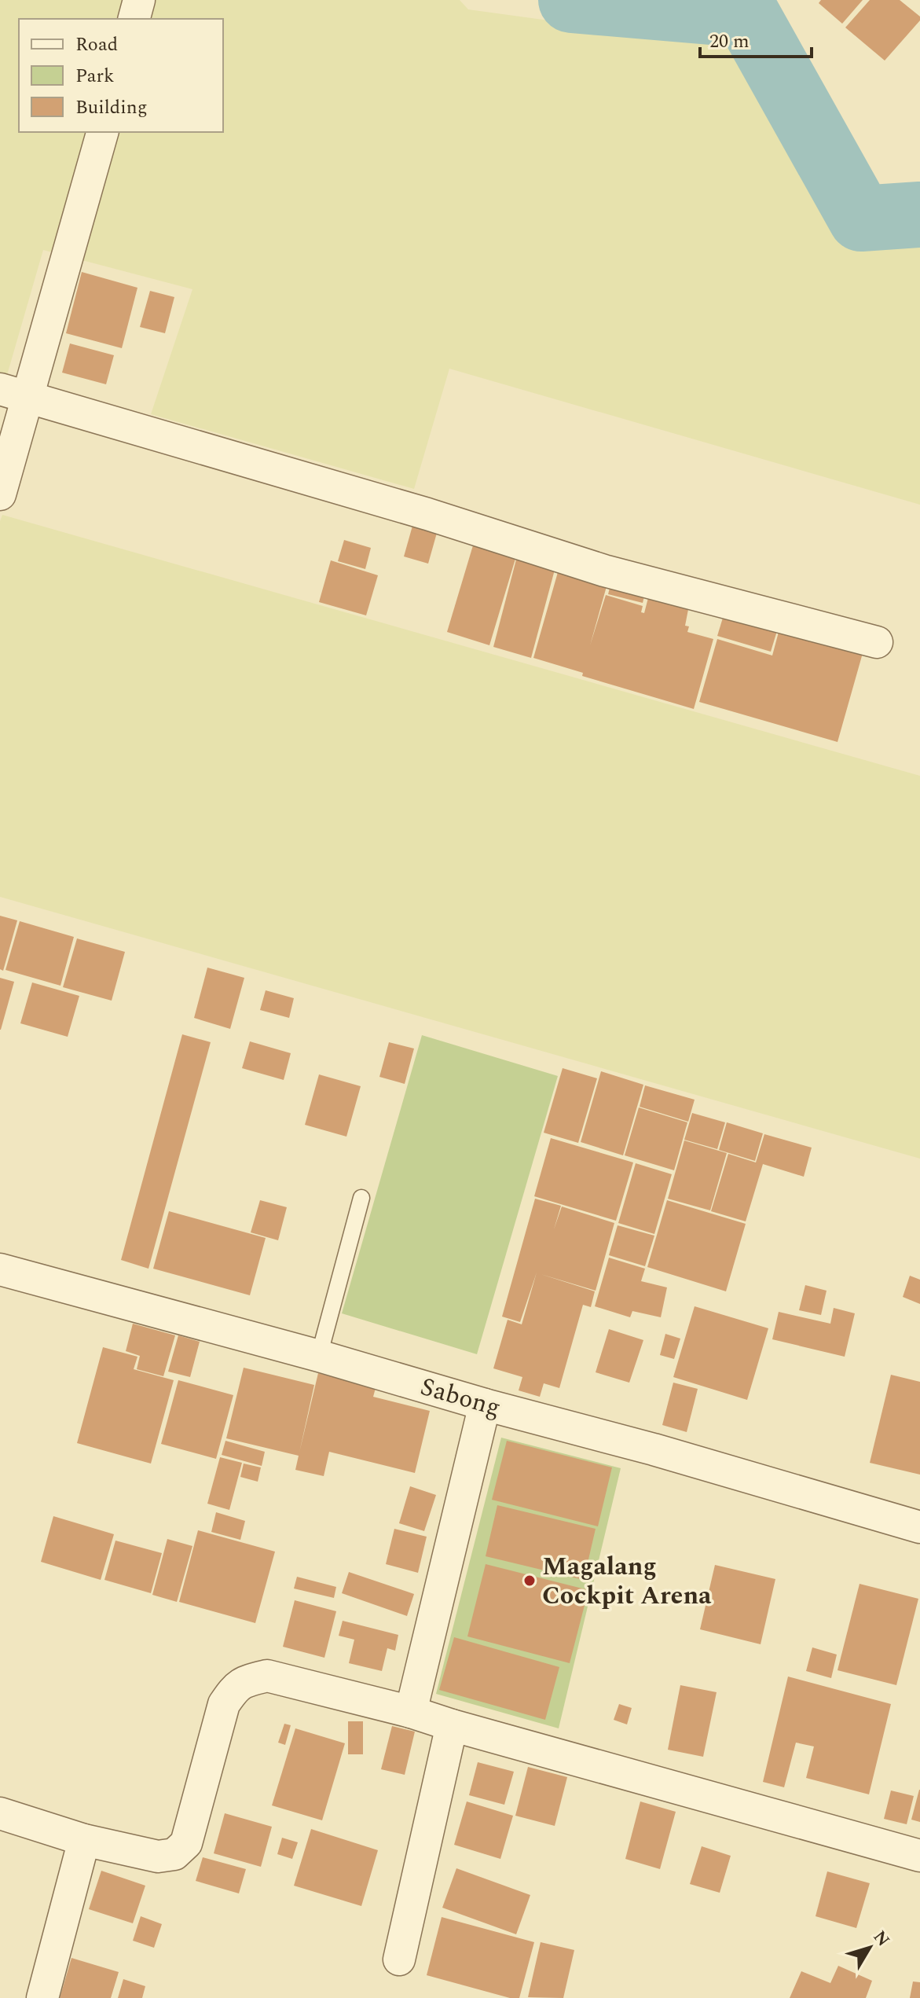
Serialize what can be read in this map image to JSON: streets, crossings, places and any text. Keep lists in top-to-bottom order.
{
  "streets": {
    "street": ["Sabong"]
  },
  "places": ["Magalang Cockpit Arena"],
  "legend": ["Road", "Park", "Building"],
  "scale_bar": "20 m",
  "north": "top right"
}
